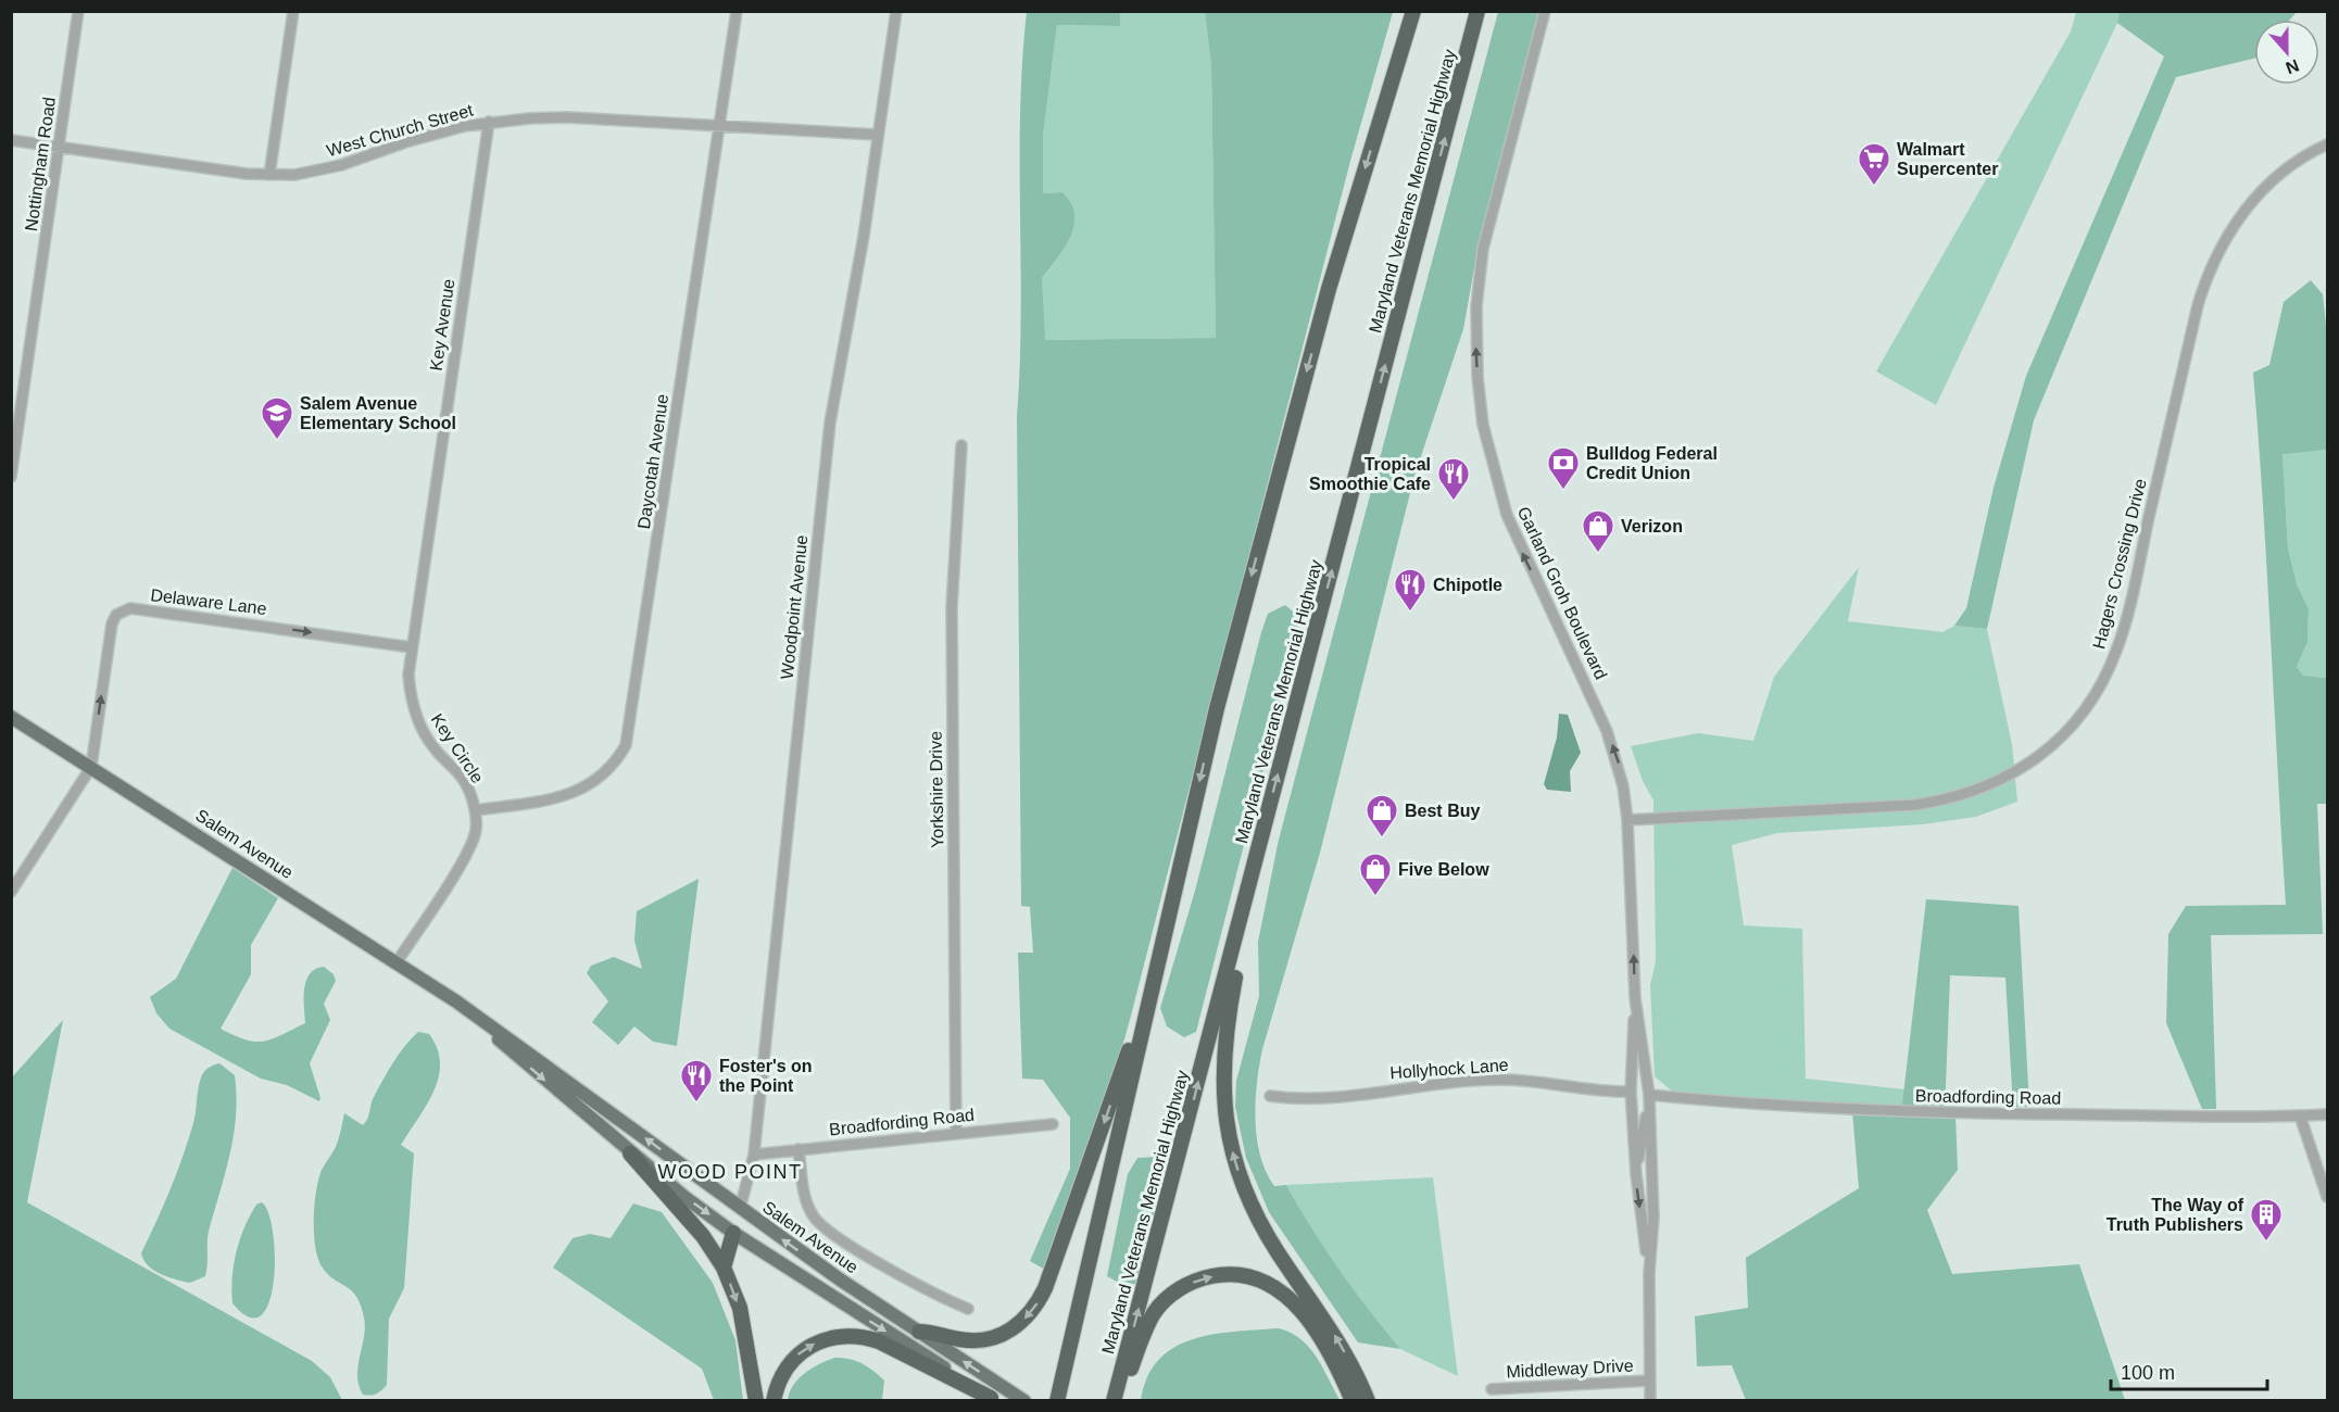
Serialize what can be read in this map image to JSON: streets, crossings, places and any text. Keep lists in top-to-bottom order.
{
  "streets": {
    "highway": ["Maryland Veterans Memorial Highway"],
    "main road": ["Salem Avenue"],
    "street": [
      "West Church Street",
      "Nottingham Road",
      "Key Avenue",
      "Daycotah Avenue",
      "Hagers Crossing Drive",
      "Garland Groh Boulevard",
      "Delaware Lane",
      "Woodpoint Avenue",
      "Key Circle",
      "Yorkshire Drive",
      "Hollyhock Lane",
      "Broadfording Road",
      "Middleway Drive"
    ]
  },
  "crossings": [
    ["West Church Street", "Nottingham Road"],
    ["West Church Street", "Key Avenue"],
    ["West Church Street", "Daycotah Avenue"],
    ["West Church Street", "Woodpoint Avenue"],
    ["Key Avenue", "Delaware Lane"],
    ["Key Avenue", "Key Circle"],
    ["Daycotah Avenue", "Key Circle"],
    ["Hagers Crossing Drive", "Garland Groh Boulevard"],
    ["Garland Groh Boulevard", "Hollyhock Lane"],
    ["Garland Groh Boulevard", "Broadfording Road"],
    ["Garland Groh Boulevard", "Middleway Drive"],
    ["Delaware Lane", "Key Circle"],
    ["Delaware Lane", "Salem Avenue"],
    ["Woodpoint Avenue", "Salem Avenue"],
    ["Woodpoint Avenue", "Broadfording Road"],
    ["Key Circle", "Salem Avenue"],
    ["Yorkshire Drive", "Broadfording Road"]
  ],
  "districts": ["WOOD POINT"],
  "places": {
    "supermarket": ["Walmart Supercenter"],
    "school or university": ["Salem Avenue Elementary School"],
    "bank": ["Bulldog Federal Credit Union"],
    "restaurant": ["Tropical Smoothie Cafe", "Chipotle", "Foster's on the Point"],
    "shop": ["Verizon", "Best Buy", "Five Below"],
    "building": ["The Way of Truth Publishers"]
  },
  "scale_bar": "100 m",
  "north": "bottom"
}
